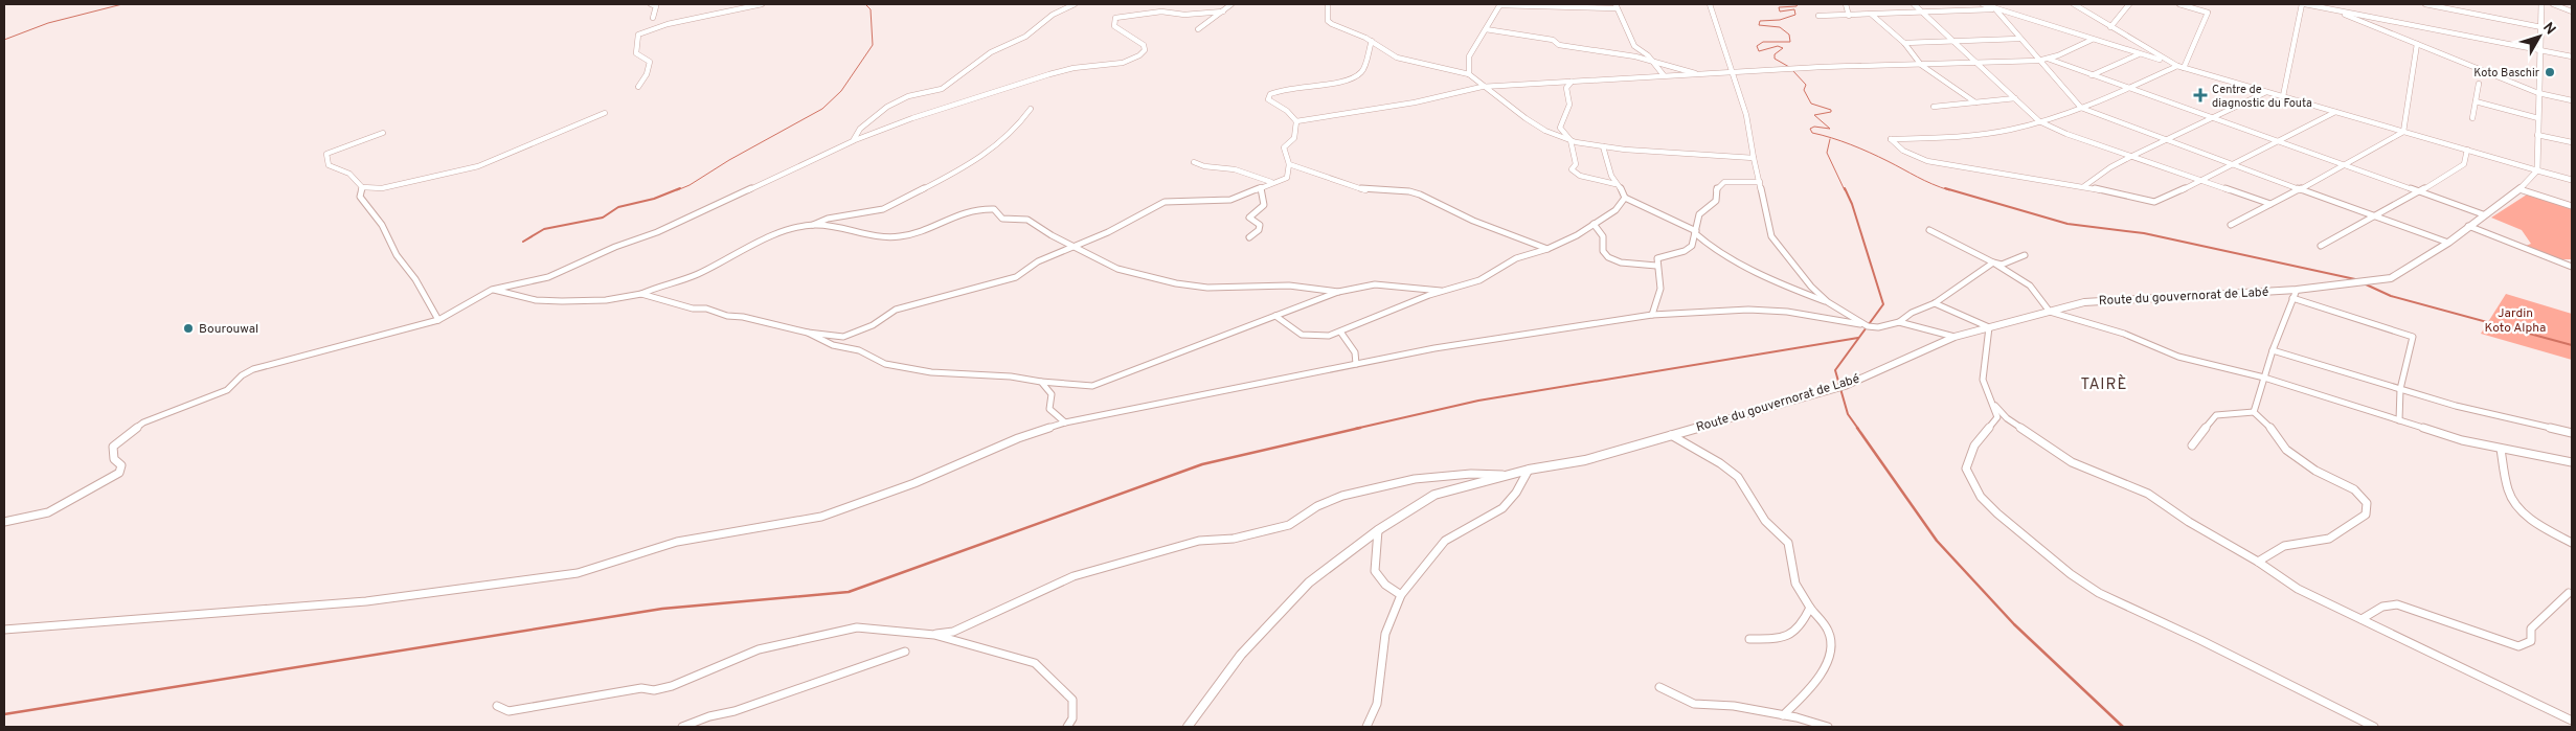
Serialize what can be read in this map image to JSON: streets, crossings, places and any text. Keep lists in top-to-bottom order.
{
  "streets": {
    "street": ["Route du gouvernorat de Labé"]
  },
  "districts": ["TAIRÈ"],
  "parks": ["Jardin Koto Alpha"],
  "places": {
    "other": ["Koto Baschir", "Bourouwal"],
    "health": ["Centre de diagnostic du Fouta"]
  },
  "north": "top right"
}
